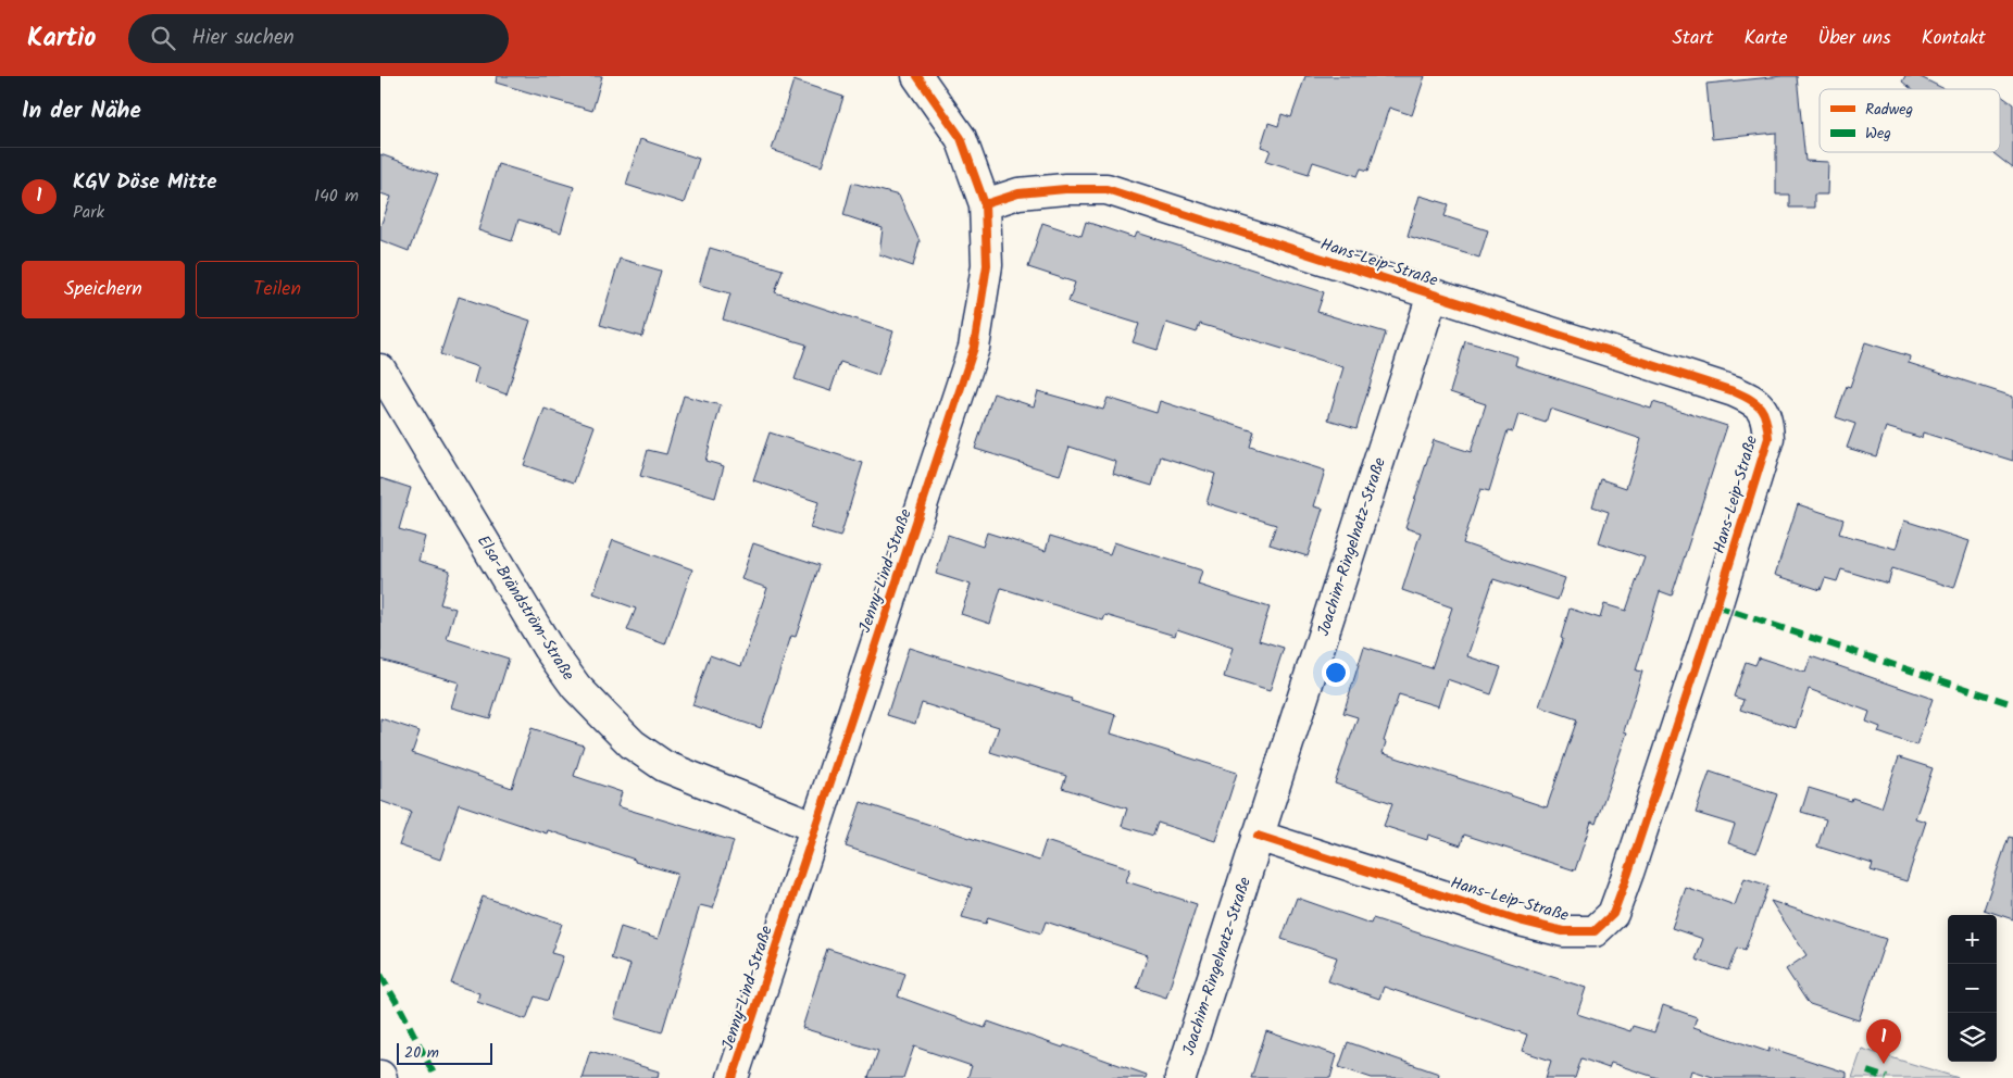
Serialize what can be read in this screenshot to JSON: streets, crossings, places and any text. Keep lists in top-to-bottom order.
{
  "streets": {
    "street": [
      "Hans-Leip-Straße",
      "Joachim-Ringelnatz-Straße",
      "Jenny-Lind-Straße",
      "Elsa-Brändström-Straße"
    ]
  },
  "crossings": [
    ["Hans-Leip-Straße", "Joachim-Ringelnatz-Straße"],
    ["Hans-Leip-Straße", "Jenny-Lind-Straße"],
    ["Jenny-Lind-Straße", "Elsa-Brändström-Straße"]
  ],
  "legend": ["Radweg", "Weg"],
  "scale_bar": "20 m",
  "page": {
    "header": "Kartio",
    "search": "Hier suchen",
    "nav": [
      "Start",
      "Karte",
      "Über uns",
      "Kontakt"
    ],
    "heading": "In der Nähe",
    "list": [
      {
        "mark": "1",
        "name": "KGV Döse Mitte",
        "note": "Park",
        "value": "140 m"
      }
    ],
    "buttons": ["Speichern", "Teilen"],
    "map_buttons": ["+", "−"],
    "pins": "1",
    "scale": "20 m"
  }
}
